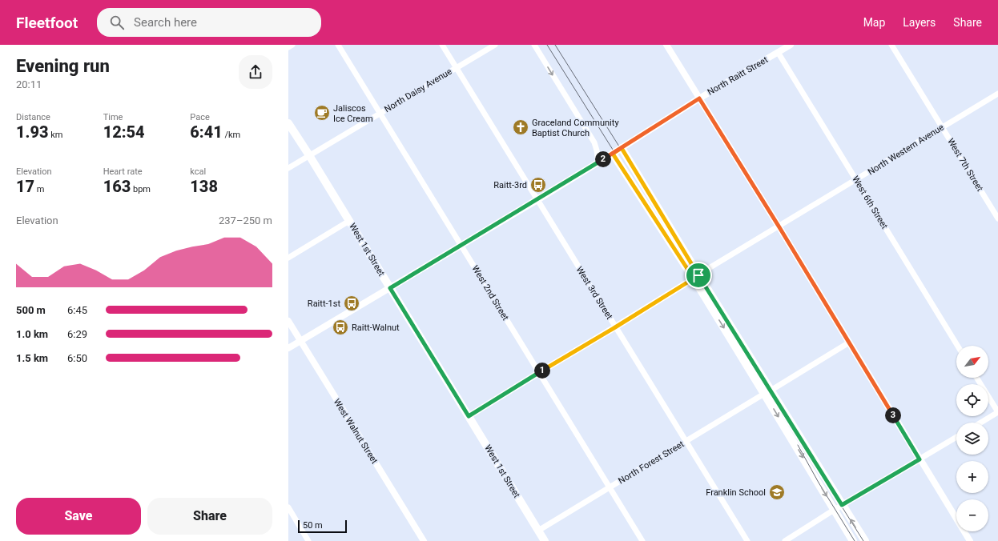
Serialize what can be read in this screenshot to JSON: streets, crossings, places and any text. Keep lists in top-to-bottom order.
{
  "streets": {
    "main road": ["West 1st Street"],
    "street": [
      "North Raitt Street",
      "North Daisy Avenue",
      "North Western Avenue",
      "West 7th Street",
      "West 6th Street",
      "West 2nd Street",
      "West 3rd Street",
      "West Walnut Street",
      "North Forest Street"
    ]
  },
  "crossings": [
    ["North Raitt Street", "West 6th Street"],
    ["North Raitt Street", "West 1st Street"],
    ["North Raitt Street", "West 2nd Street"],
    ["North Raitt Street", "West 3rd Street"],
    ["North Raitt Street", "West Walnut Street"],
    ["North Daisy Avenue", "West 1st Street"],
    ["North Daisy Avenue", "West 2nd Street"],
    ["North Daisy Avenue", "West 3rd Street"],
    ["North Western Avenue", "West 7th Street"],
    ["North Western Avenue", "West 6th Street"],
    ["North Western Avenue", "West 1st Street"],
    ["North Western Avenue", "West 2nd Street"],
    ["North Western Avenue", "West 3rd Street"],
    ["West 1st Street", "North Forest Street"],
    ["West 2nd Street", "North Forest Street"],
    ["West 3rd Street", "North Forest Street"]
  ],
  "places": {
    "cafe": ["Jaliscos Ice Cream"],
    "church": ["Graceland Community Baptist Church"],
    "bus stop": ["Raitt-3rd", "Raitt-1st", "Raitt-Walnut"],
    "school or university": ["Franklin School"]
  },
  "scale_bar": "50 m",
  "north": "top right",
  "page": {
    "header": "Fleetfoot",
    "search": "Search here",
    "nav": ["Map", "Layers", "Share"],
    "heading": ["Evening run", "20:11"],
    "stats": [
      ["Distance", "1.93 km"],
      ["Time", "12:54"],
      ["Pace", "6:41 /km"],
      ["Elevation", "17 m"],
      ["Heart rate", "163 bpm"],
      ["kcal", "138"]
    ],
    "pins": ["2", "1", "3"],
    "chart": ["Elevation", "237–250 m"],
    "list": [
      {
        "name": "500 m",
        "note": "6:45"
      },
      {
        "name": "1.0 km",
        "note": "6:29"
      },
      {
        "name": "1.5 km",
        "note": "6:50"
      }
    ],
    "map_buttons": ["+", "−"],
    "buttons": ["Save", "Share"],
    "scale": "50 m"
  }
}
